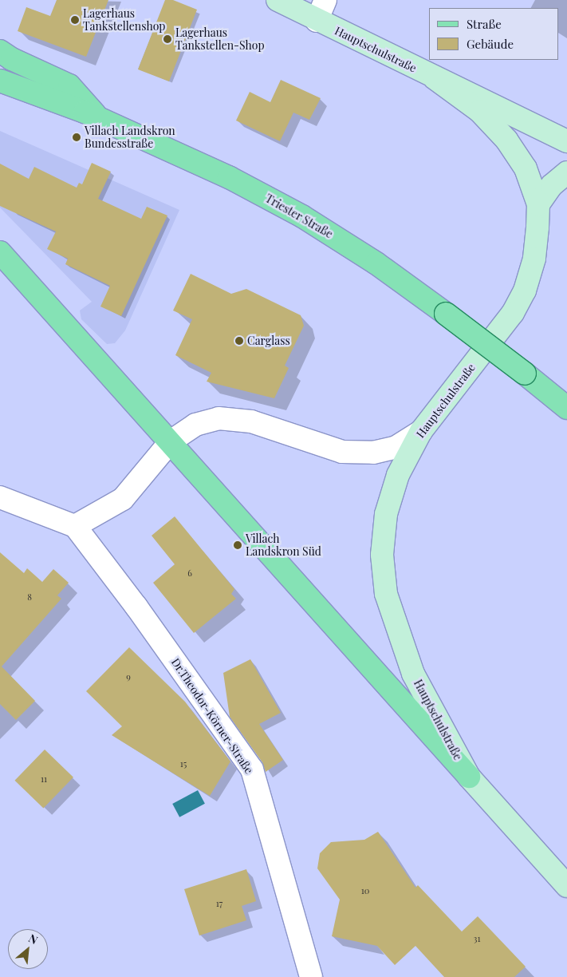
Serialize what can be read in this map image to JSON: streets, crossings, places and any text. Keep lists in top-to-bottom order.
{
  "streets": {
    "main road": ["Hauptschulstraße", "Triester Straße"],
    "street": ["Dr.Theodor-Körner-Straße"]
  },
  "places": [
    "Lagerhaus Tankstellenshop",
    "Lagerhaus Tankstellen-Shop",
    "Villach Landskron Bundesstraße",
    "Carglass",
    "Villach Landskron Süd"
  ],
  "house_numbers": [
    "6",
    "8",
    "9",
    "15",
    "11",
    "10",
    "17",
    "31"
  ],
  "legend": ["Straße", "Gebäude"],
  "north": "top right"
}
